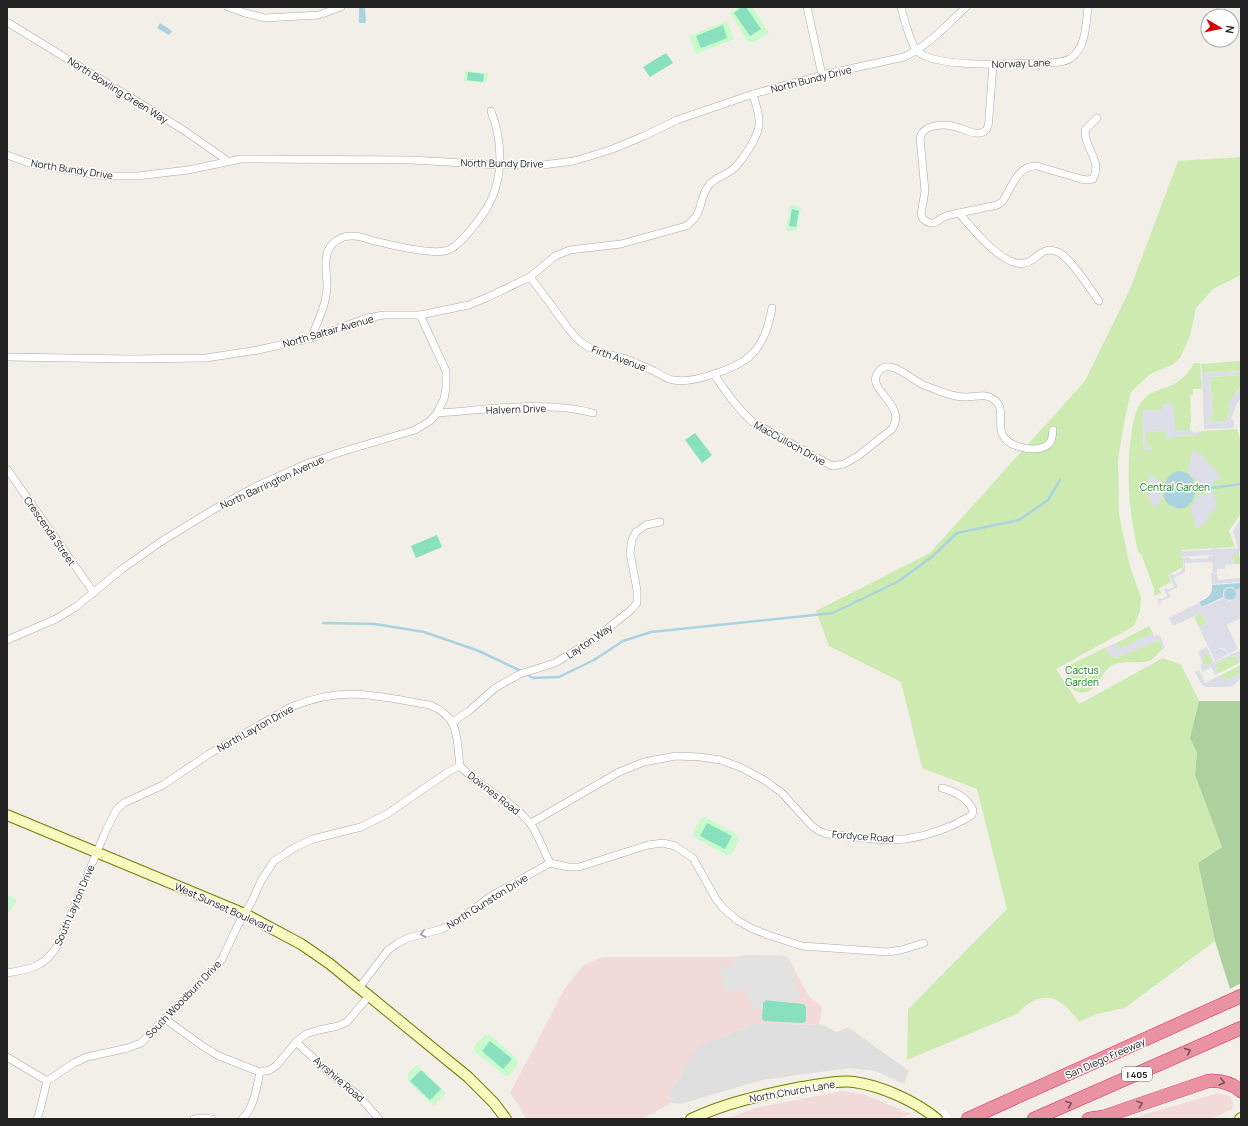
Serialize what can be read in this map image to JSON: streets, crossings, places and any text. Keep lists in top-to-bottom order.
{
  "streets": {
    "highway": ["San Diego Freeway", "I 405"],
    "main road": ["West Sunset Boulevard", "North Church Lane"],
    "street": [
      "Norway Lane",
      "North Bundy Drive",
      "North Bowling Green Way",
      "North Saltair Avenue",
      "Firth Avenue",
      "Halvern Drive",
      "MacCulloch Drive",
      "North Barrington Avenue",
      "Crescenda Street",
      "Layton Way",
      "North Layton Drive",
      "Downes Road",
      "Fordyce Road",
      "North Gunston Drive",
      "South Layton Drive",
      "South Woodburn Drive",
      "Ayrshire Road"
    ]
  },
  "crossings": [
    ["Norway Lane", "North Bundy Drive"],
    ["North Bundy Drive", "North Bowling Green Way"],
    ["North Bundy Drive", "North Saltair Avenue"],
    ["North Saltair Avenue", "Firth Avenue"],
    ["Firth Avenue", "MacCulloch Drive"],
    ["Halvern Drive", "North Barrington Avenue"],
    ["North Barrington Avenue", "Crescenda Street"],
    ["Layton Way", "North Layton Drive"],
    ["North Layton Drive", "Downes Road"],
    ["North Layton Drive", "South Layton Drive"],
    ["North Layton Drive", "West Sunset Boulevard"],
    ["North Layton Drive", "South Woodburn Drive"],
    ["Downes Road", "Fordyce Road"],
    ["Downes Road", "North Gunston Drive"],
    ["Downes Road", "South Woodburn Drive"],
    ["North Gunston Drive", "West Sunset Boulevard"],
    ["South Layton Drive", "West Sunset Boulevard"],
    ["West Sunset Boulevard", "South Woodburn Drive"]
  ],
  "one_way": ["North Gunston Drive"],
  "parks": ["Central Garden", "Cactus Garden"],
  "north": "right"
}
